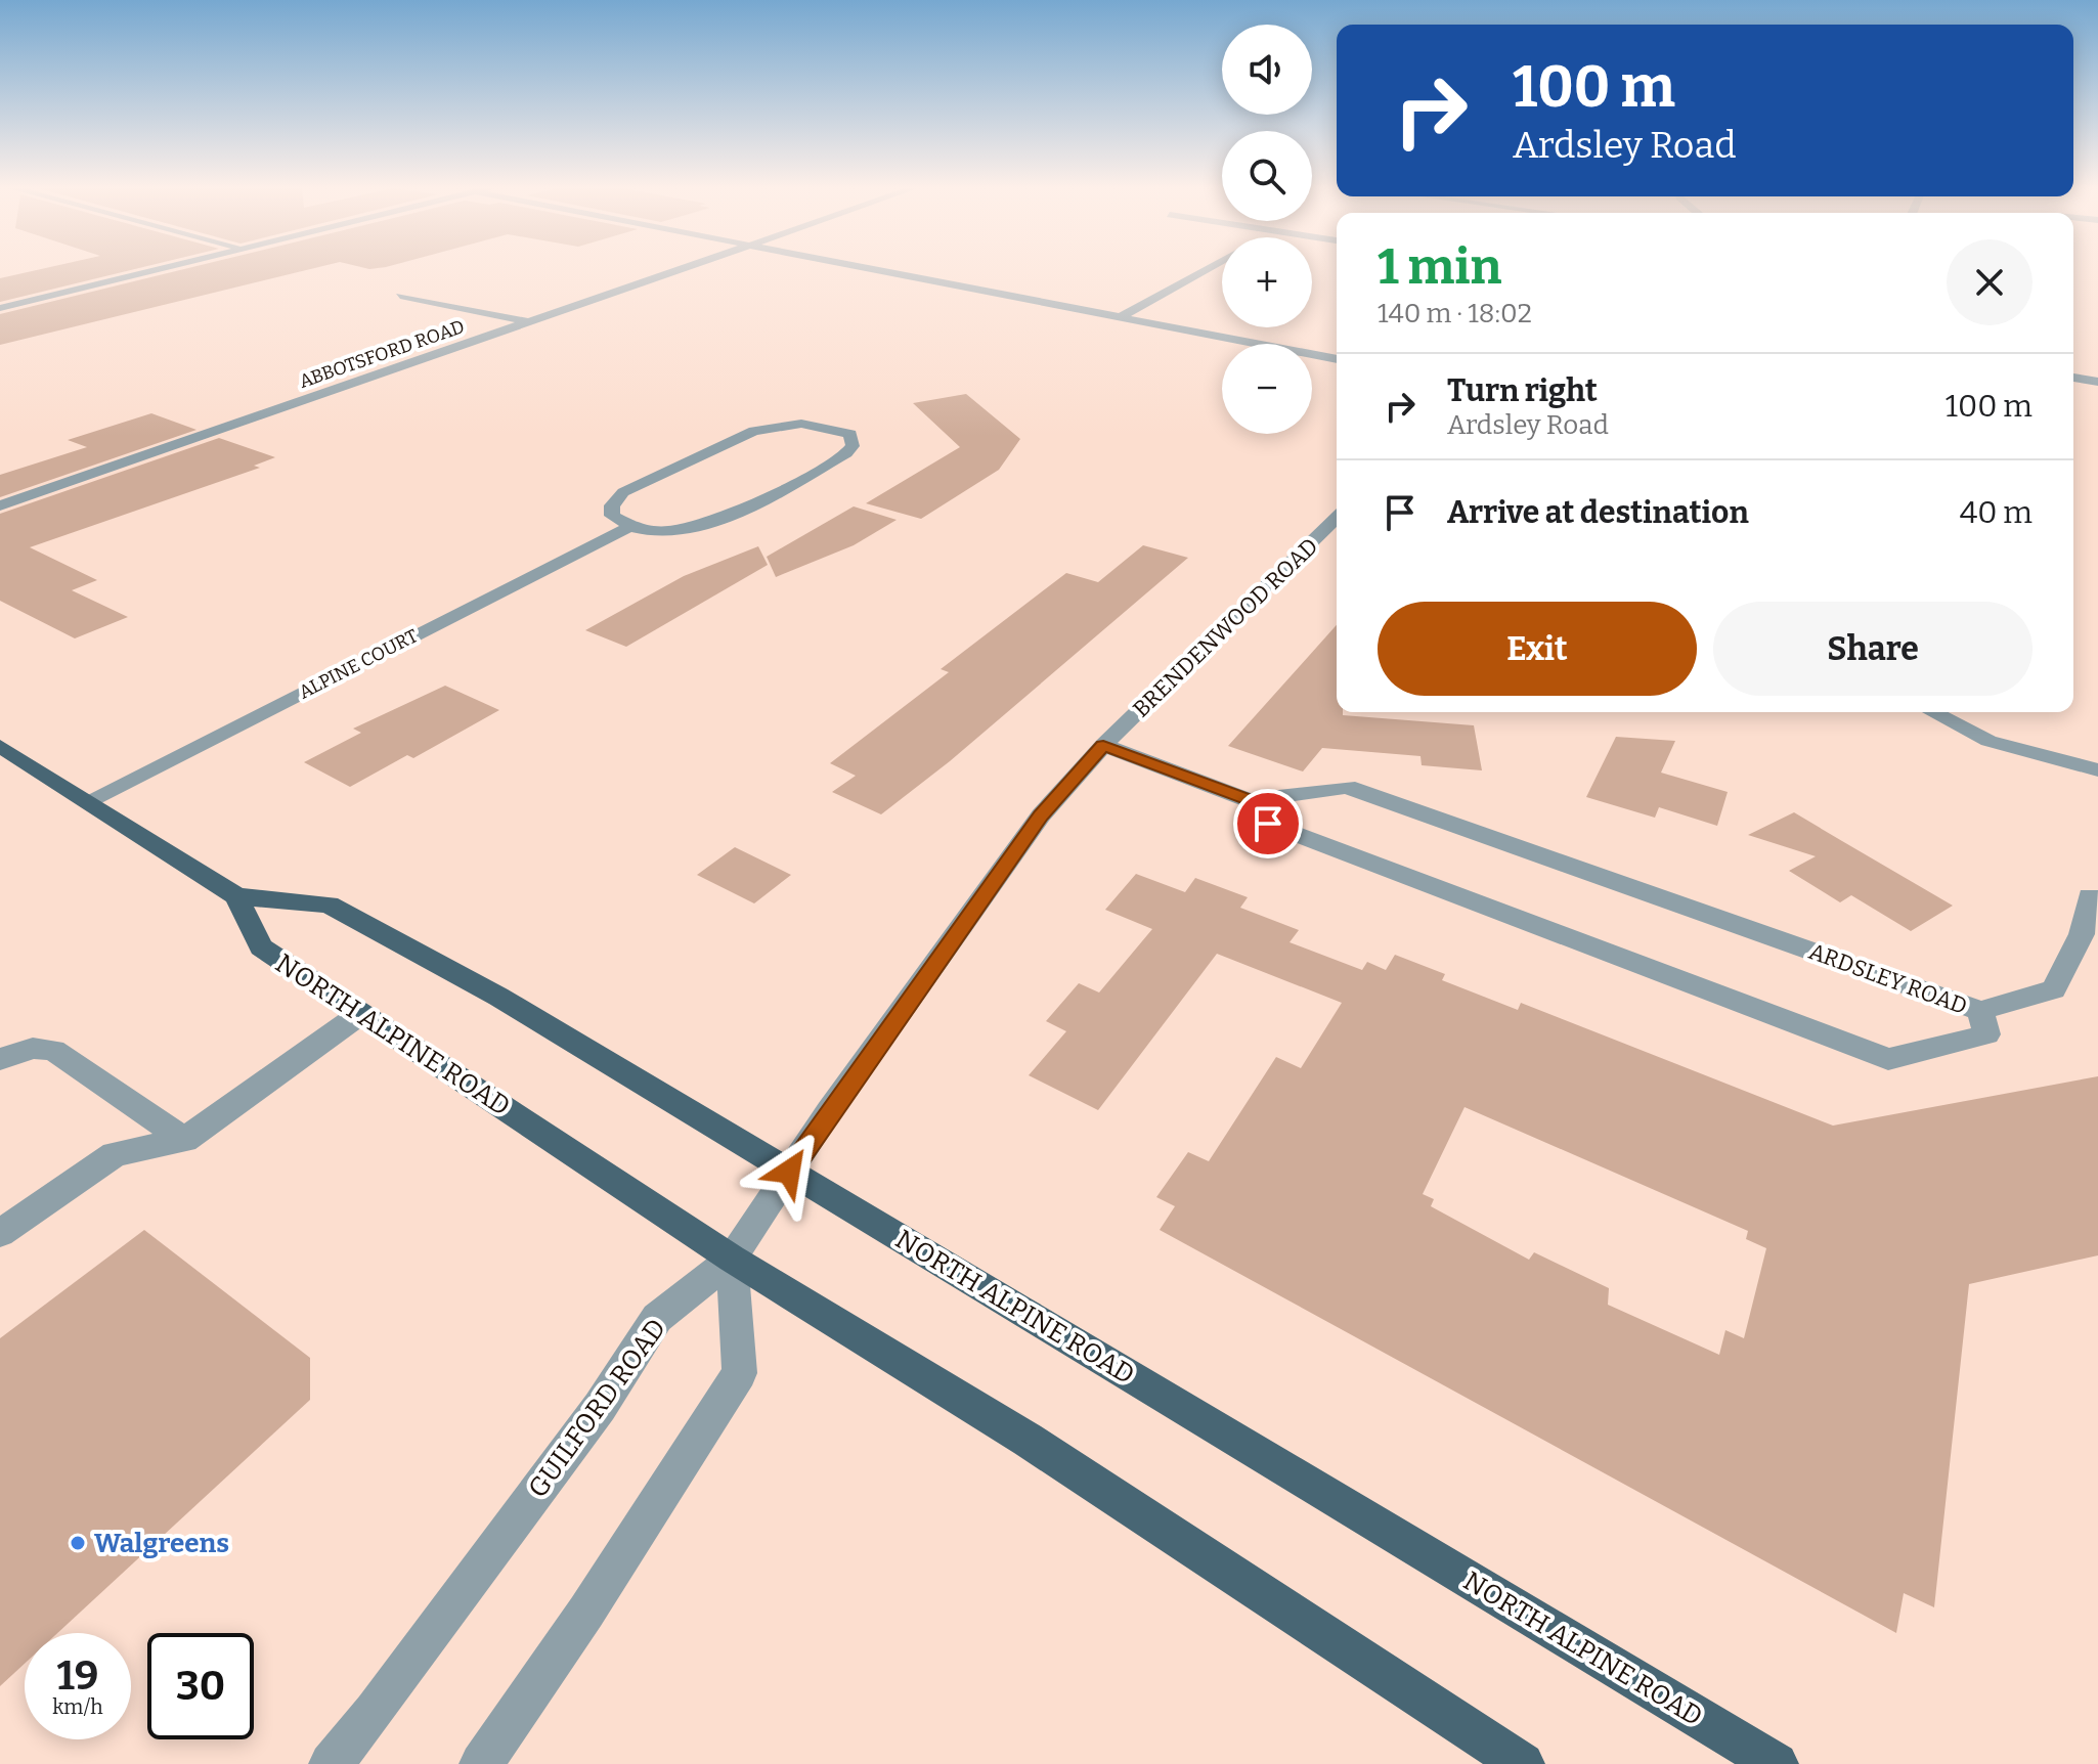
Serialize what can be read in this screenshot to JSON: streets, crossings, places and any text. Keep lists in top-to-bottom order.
{
  "streets": {
    "main road": ["NORTH ALPINE ROAD"],
    "street": [
      "ABBOTSFORD ROAD",
      "BRENDENWOOD ROAD",
      "ALPINE COURT",
      "ARDSLEY ROAD",
      "GUILFORD ROAD"
    ]
  },
  "crossings": [
    ["BRENDENWOOD ROAD", "ARDSLEY ROAD"],
    ["BRENDENWOOD ROAD", "NORTH ALPINE ROAD"],
    ["BRENDENWOOD ROAD", "GUILFORD ROAD"],
    ["ALPINE COURT", "NORTH ALPINE ROAD"],
    ["NORTH ALPINE ROAD", "GUILFORD ROAD"]
  ],
  "places": ["Walgreens"],
  "page": {
    "map_buttons": ["+", "−"],
    "turn": ["100 m", "Ardsley Road"],
    "heading": ["1 min", "140 m · 18:02"],
    "list": [
      {
        "name": "Turn right",
        "note": "Ardsley Road",
        "value": "100 m"
      },
      {
        "name": "Arrive at destination",
        "value": "40 m"
      }
    ],
    "buttons": ["Exit", "Share"],
    "speed": "19 km/h",
    "limit": "30"
  }
}
